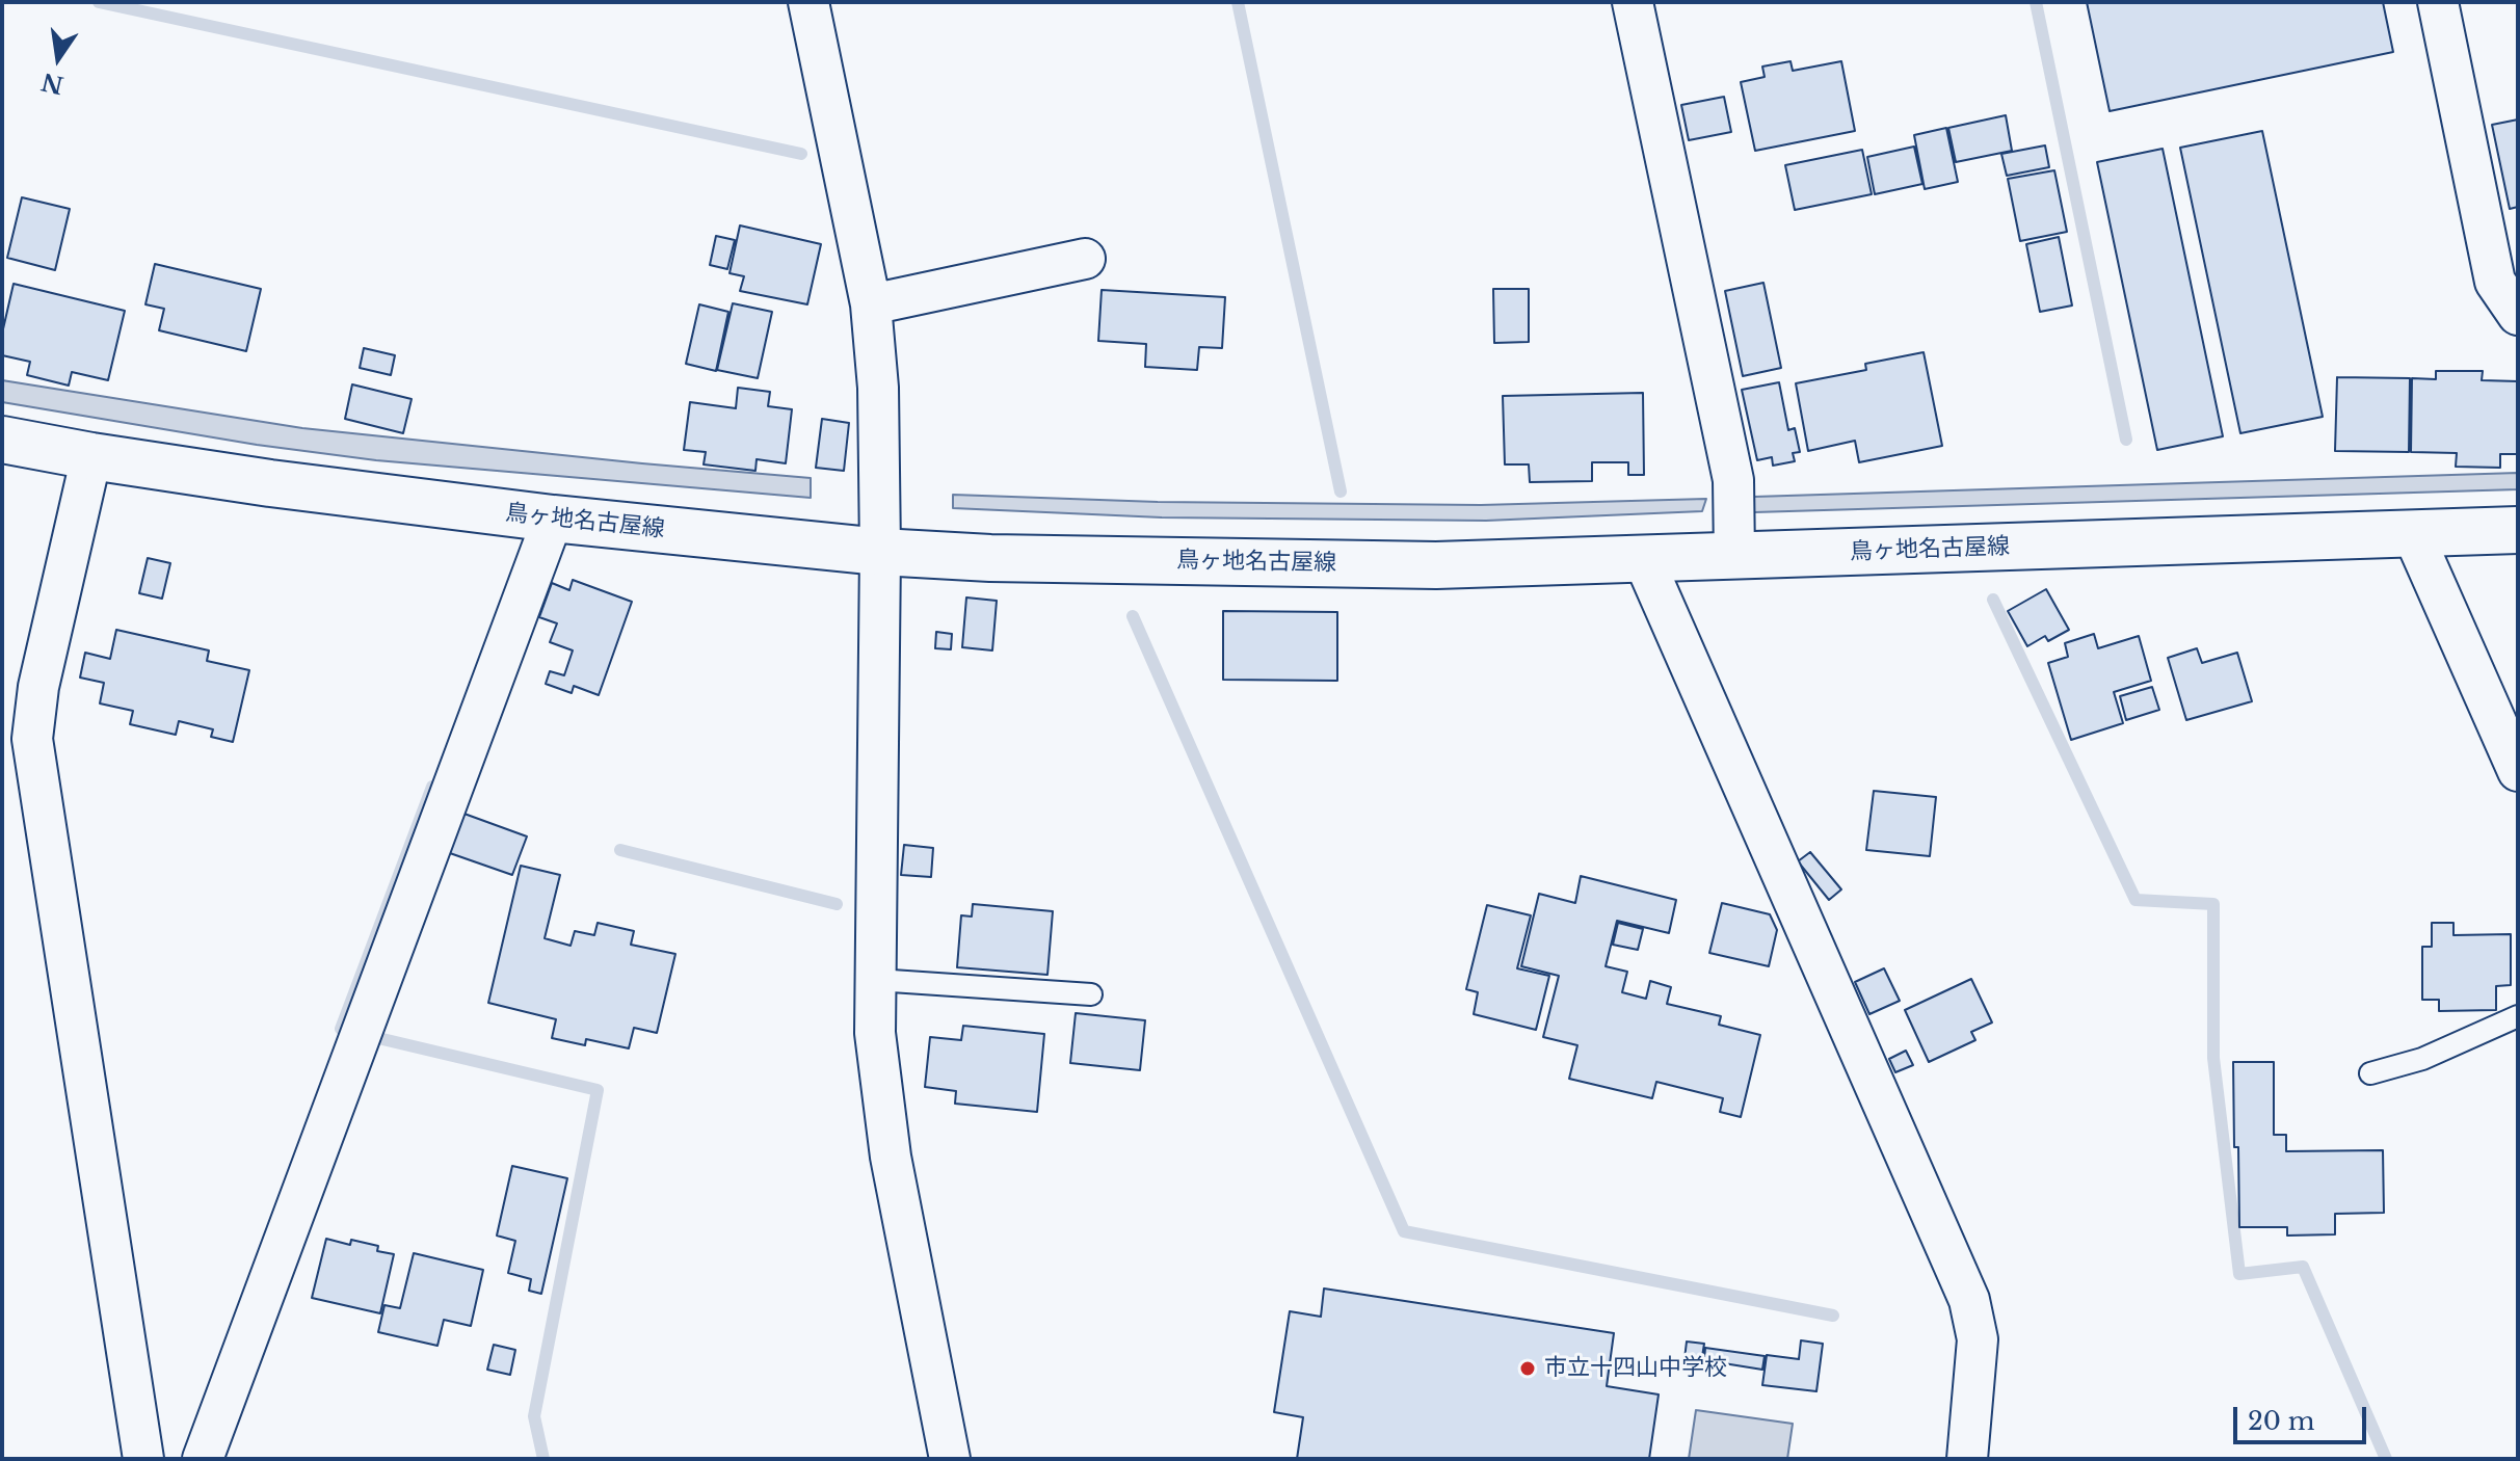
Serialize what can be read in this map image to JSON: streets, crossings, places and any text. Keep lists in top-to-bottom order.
{
  "streets": {
    "main road": ["鳥ヶ地名古屋線"]
  },
  "places": ["市立十四山中学校"],
  "scale_bar": "20 m",
  "north": "bottom"
}
